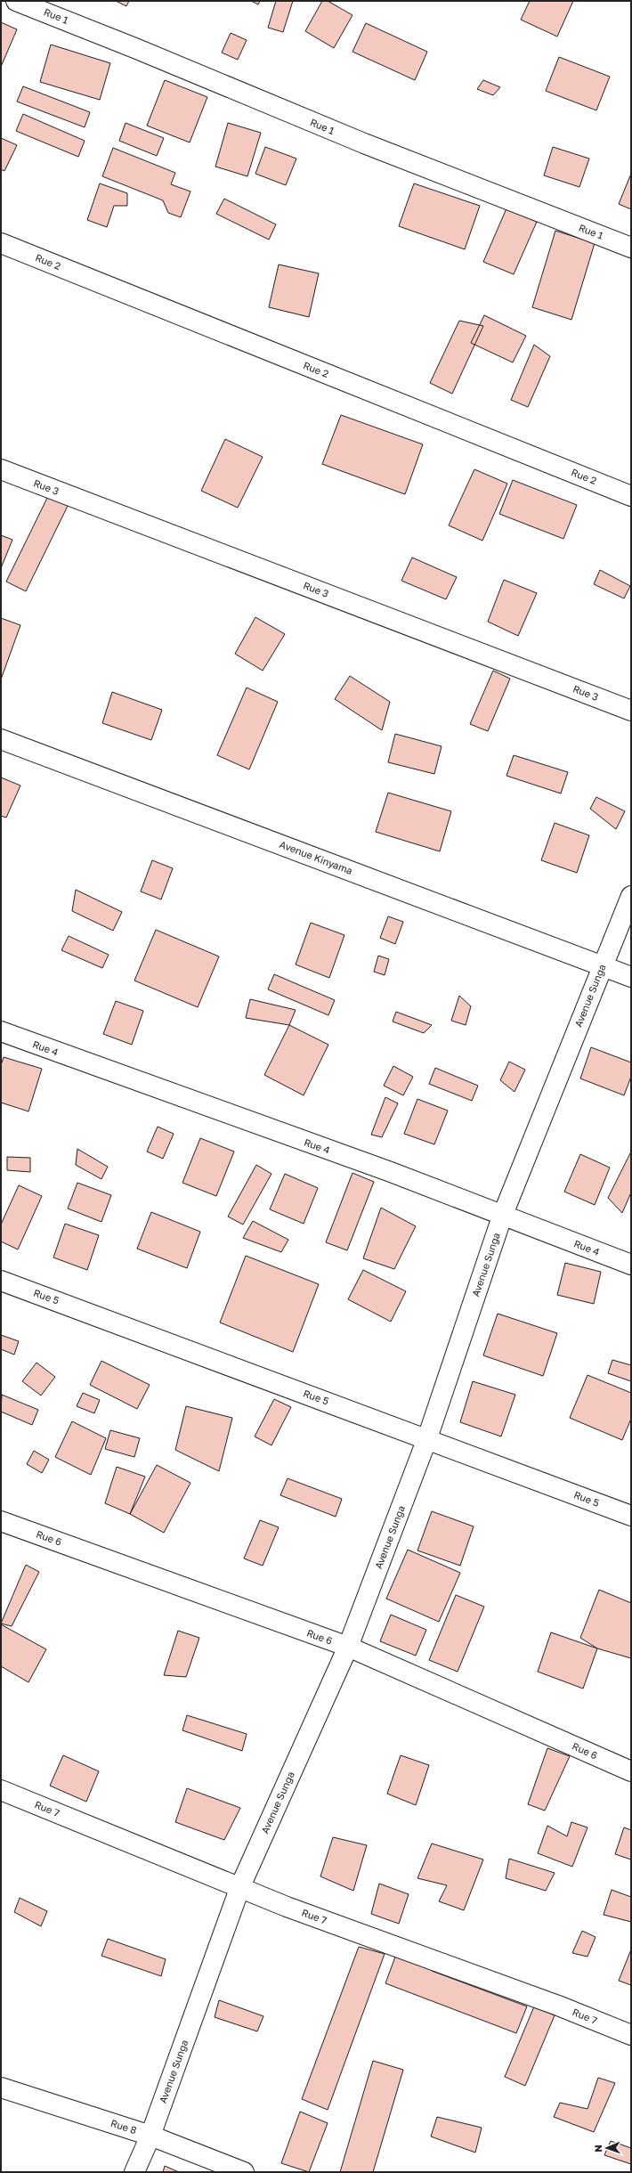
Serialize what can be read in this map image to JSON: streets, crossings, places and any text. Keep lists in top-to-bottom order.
{
  "streets": {
    "street": [
      "Rue 1",
      "Rue 2",
      "Rue 3",
      "Avenue Kinyama",
      "Avenue Sunga",
      "Rue 4",
      "Rue 5",
      "Rue 6",
      "Rue 7",
      "Rue 8"
    ]
  },
  "crossings": [
    ["Avenue Kinyama", "Avenue Sunga"],
    ["Avenue Sunga", "Rue 4"],
    ["Avenue Sunga", "Rue 5"],
    ["Avenue Sunga", "Rue 6"],
    ["Avenue Sunga", "Rue 7"],
    ["Avenue Sunga", "Rue 8"]
  ],
  "north": "left"
}
